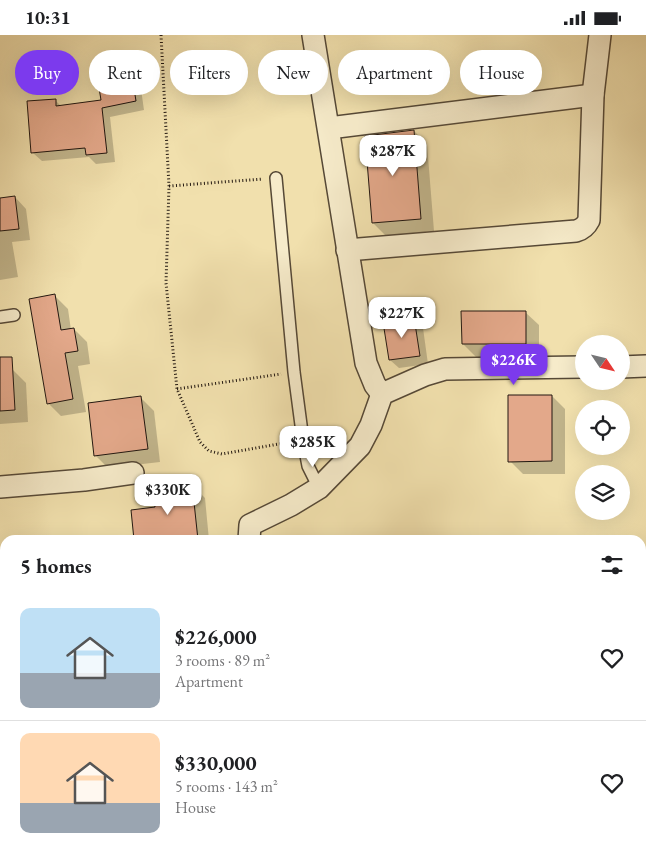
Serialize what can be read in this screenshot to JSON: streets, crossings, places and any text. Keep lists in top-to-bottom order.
{
  "north": "bottom right",
  "page": {
    "status": "10:31",
    "chip": [
      "Buy",
      "Rent",
      "Filters",
      "New",
      "Apartment",
      "House"
    ],
    "price": [
      "$287K",
      "$227K",
      "$226K",
      "$285K",
      "$330K"
    ],
    "heading": "5 homes",
    "list": [
      {
        "name": "$226,000",
        "note": "3 rooms · 89 m² · Apartment"
      },
      {
        "name": "$330,000",
        "note": "5 rooms · 143 m² · House"
      }
    ]
  }
}
